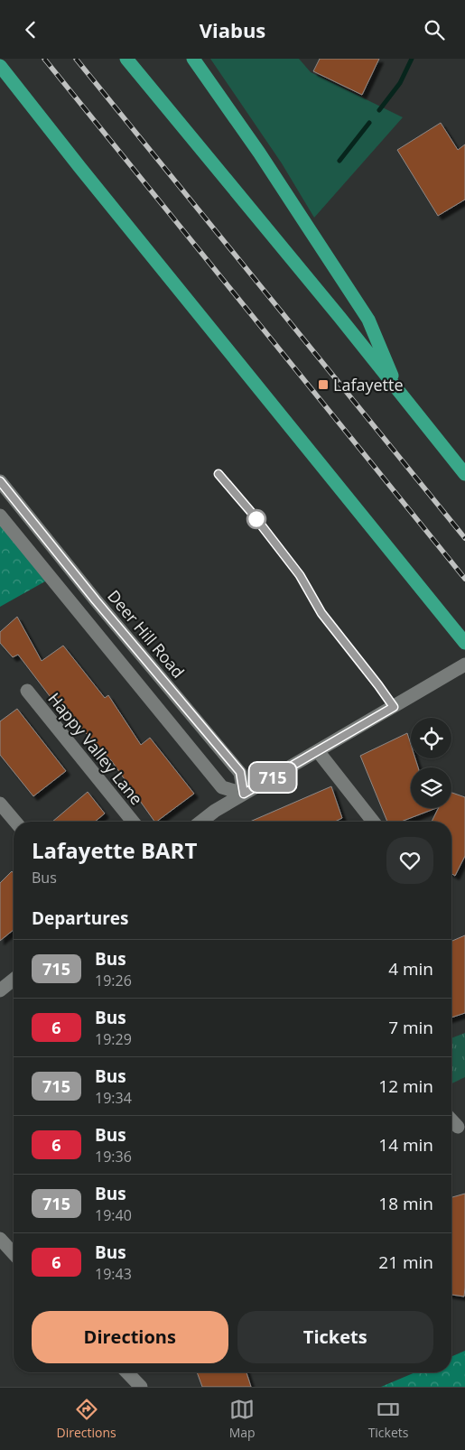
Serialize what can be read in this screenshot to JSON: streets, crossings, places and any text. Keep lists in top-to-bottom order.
{
  "streets": {
    "street": ["Deer Hill Road", "Happy Valley Lane"]
  },
  "places": {
    "transit": ["Lafayette"]
  },
  "lines": ["bus line 715"],
  "page": {
    "header": "Viabus",
    "on_map": "715",
    "heading": [
      ["Lafayette BART", "Bus"],
      "Departures"
    ],
    "list": [
      {
        "mark": "715",
        "name": "Bus",
        "note": "19:26",
        "value": "4 min"
      },
      {
        "mark": "6",
        "name": "Bus",
        "note": "19:29",
        "value": "7 min"
      },
      {
        "mark": "715",
        "name": "Bus",
        "note": "19:34",
        "value": "12 min"
      },
      {
        "mark": "6",
        "name": "Bus",
        "note": "19:36",
        "value": "14 min"
      },
      {
        "mark": "715",
        "name": "Bus",
        "note": "19:40",
        "value": "18 min"
      },
      {
        "mark": "6",
        "name": "Bus",
        "note": "19:43",
        "value": "21 min"
      }
    ],
    "buttons": ["Directions", "Tickets"],
    "tabs": ["Directions", "Map", "Tickets"]
  }
}
